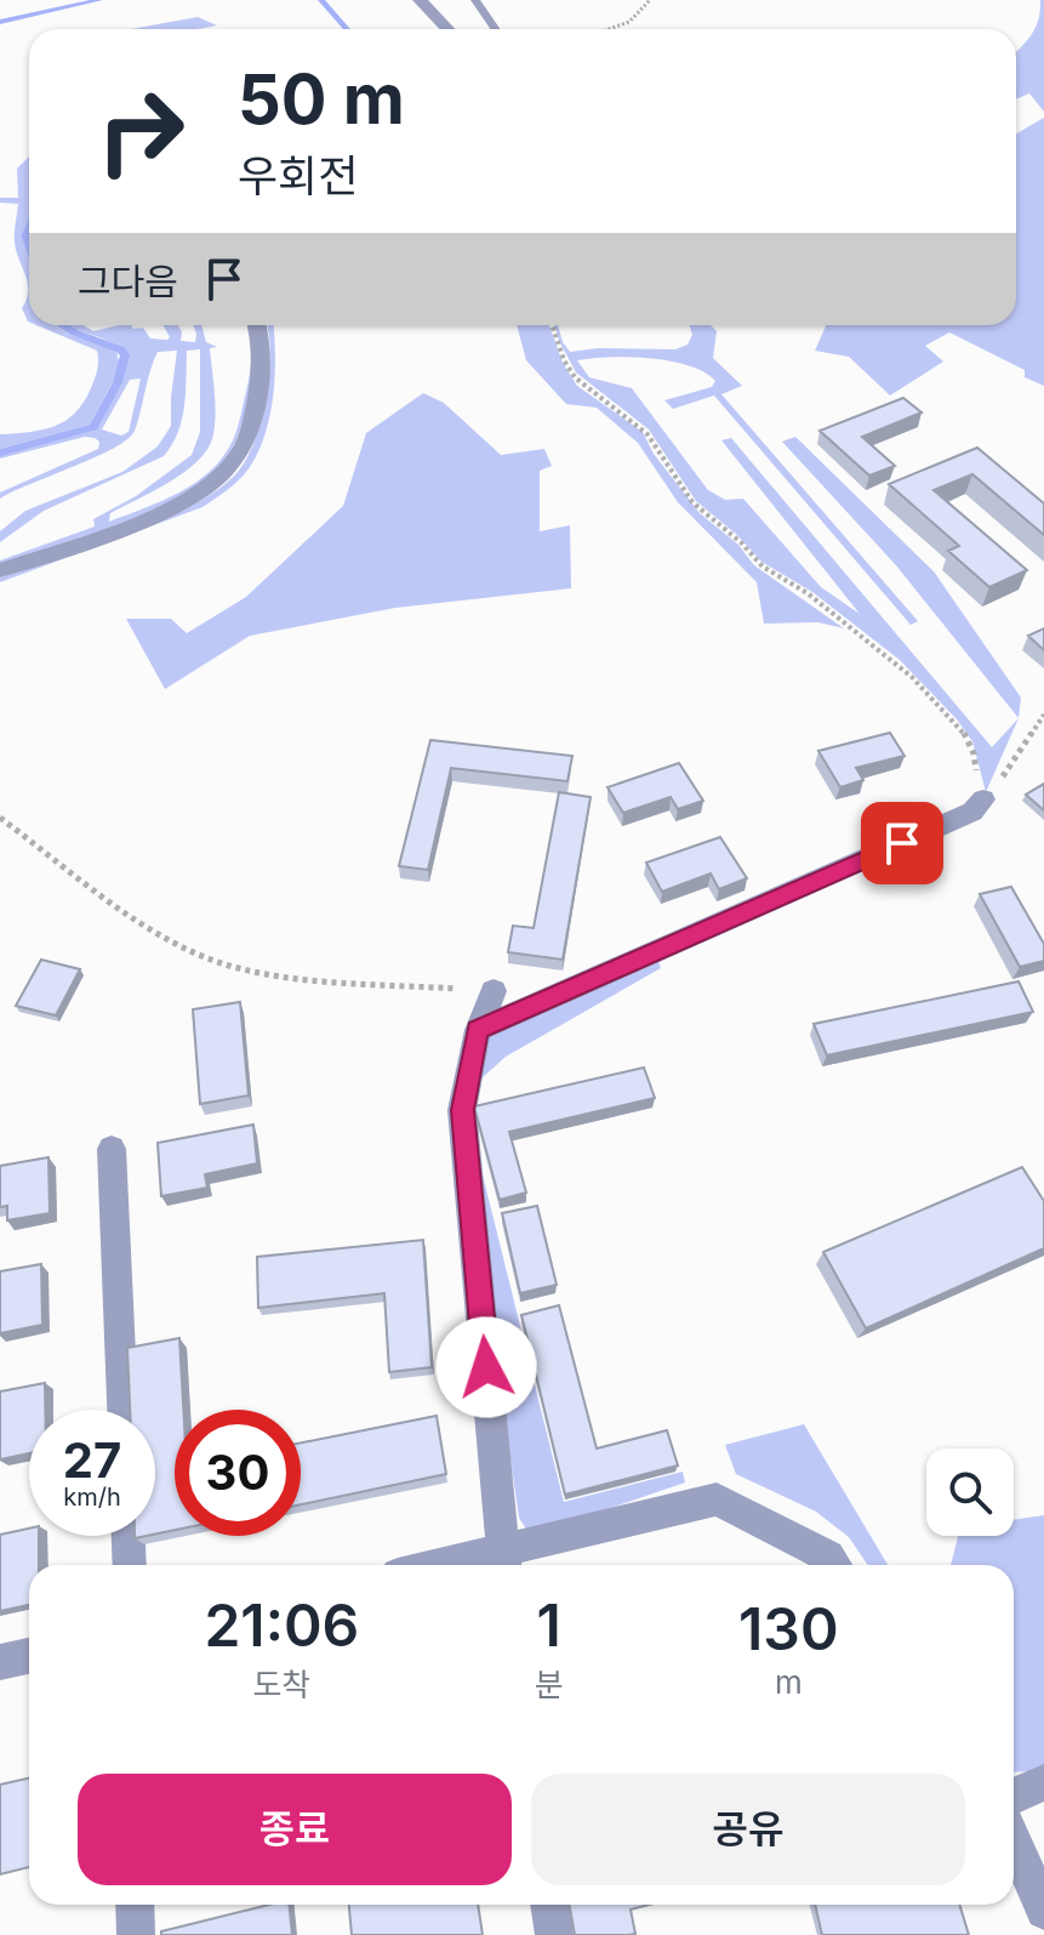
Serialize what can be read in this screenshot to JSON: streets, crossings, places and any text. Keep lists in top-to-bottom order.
{
  "page": {
    "turn": ["50 m", "우회전"],
    "then": "그다음",
    "speed": "27 km/h",
    "limit": "30",
    "eta": [
      "21:06",
      "도착",
      "1",
      "분",
      "130",
      "m"
    ],
    "buttons": ["종료", "공유"]
  }
}
